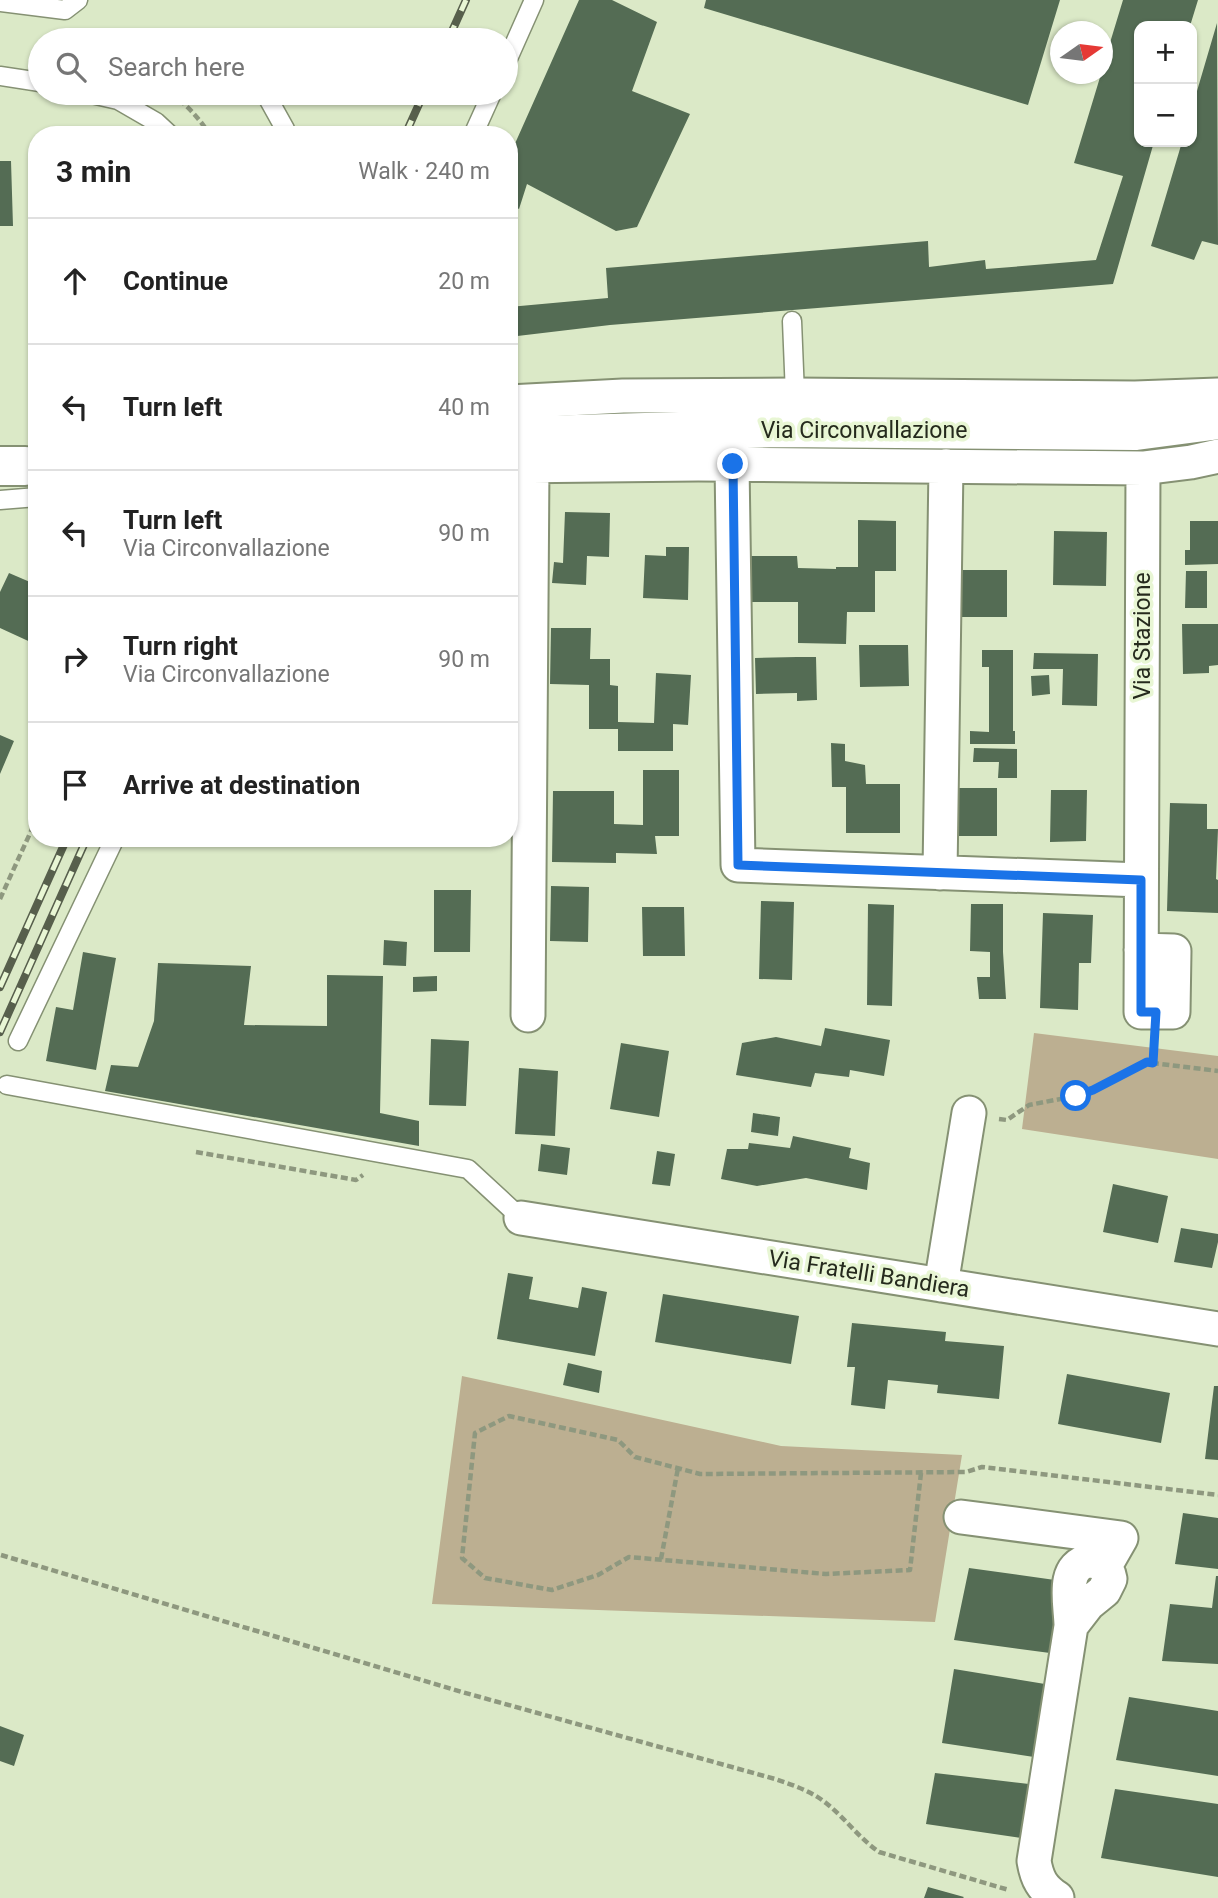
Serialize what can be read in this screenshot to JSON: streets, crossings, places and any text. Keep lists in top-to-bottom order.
{
  "streets": {
    "main road": ["Via Circonvallazione"],
    "street": ["Via Stazione", "Via Fratelli Bandiera"]
  },
  "crossings": [
    ["Via Circonvallazione", "Via Stazione"]
  ],
  "north": "right",
  "page": {
    "map_buttons": ["+", "−"],
    "search": "Search here",
    "heading": ["3 min", "Walk · 240 m"],
    "list": [
      ["Continue", "20 m"],
      ["Turn left", "40 m"],
      ["Turn left", "Via Circonvallazione", "90 m"],
      ["Turn right", "Via Circonvallazione", "90 m"],
      "Arrive at destination"
    ]
  }
}
